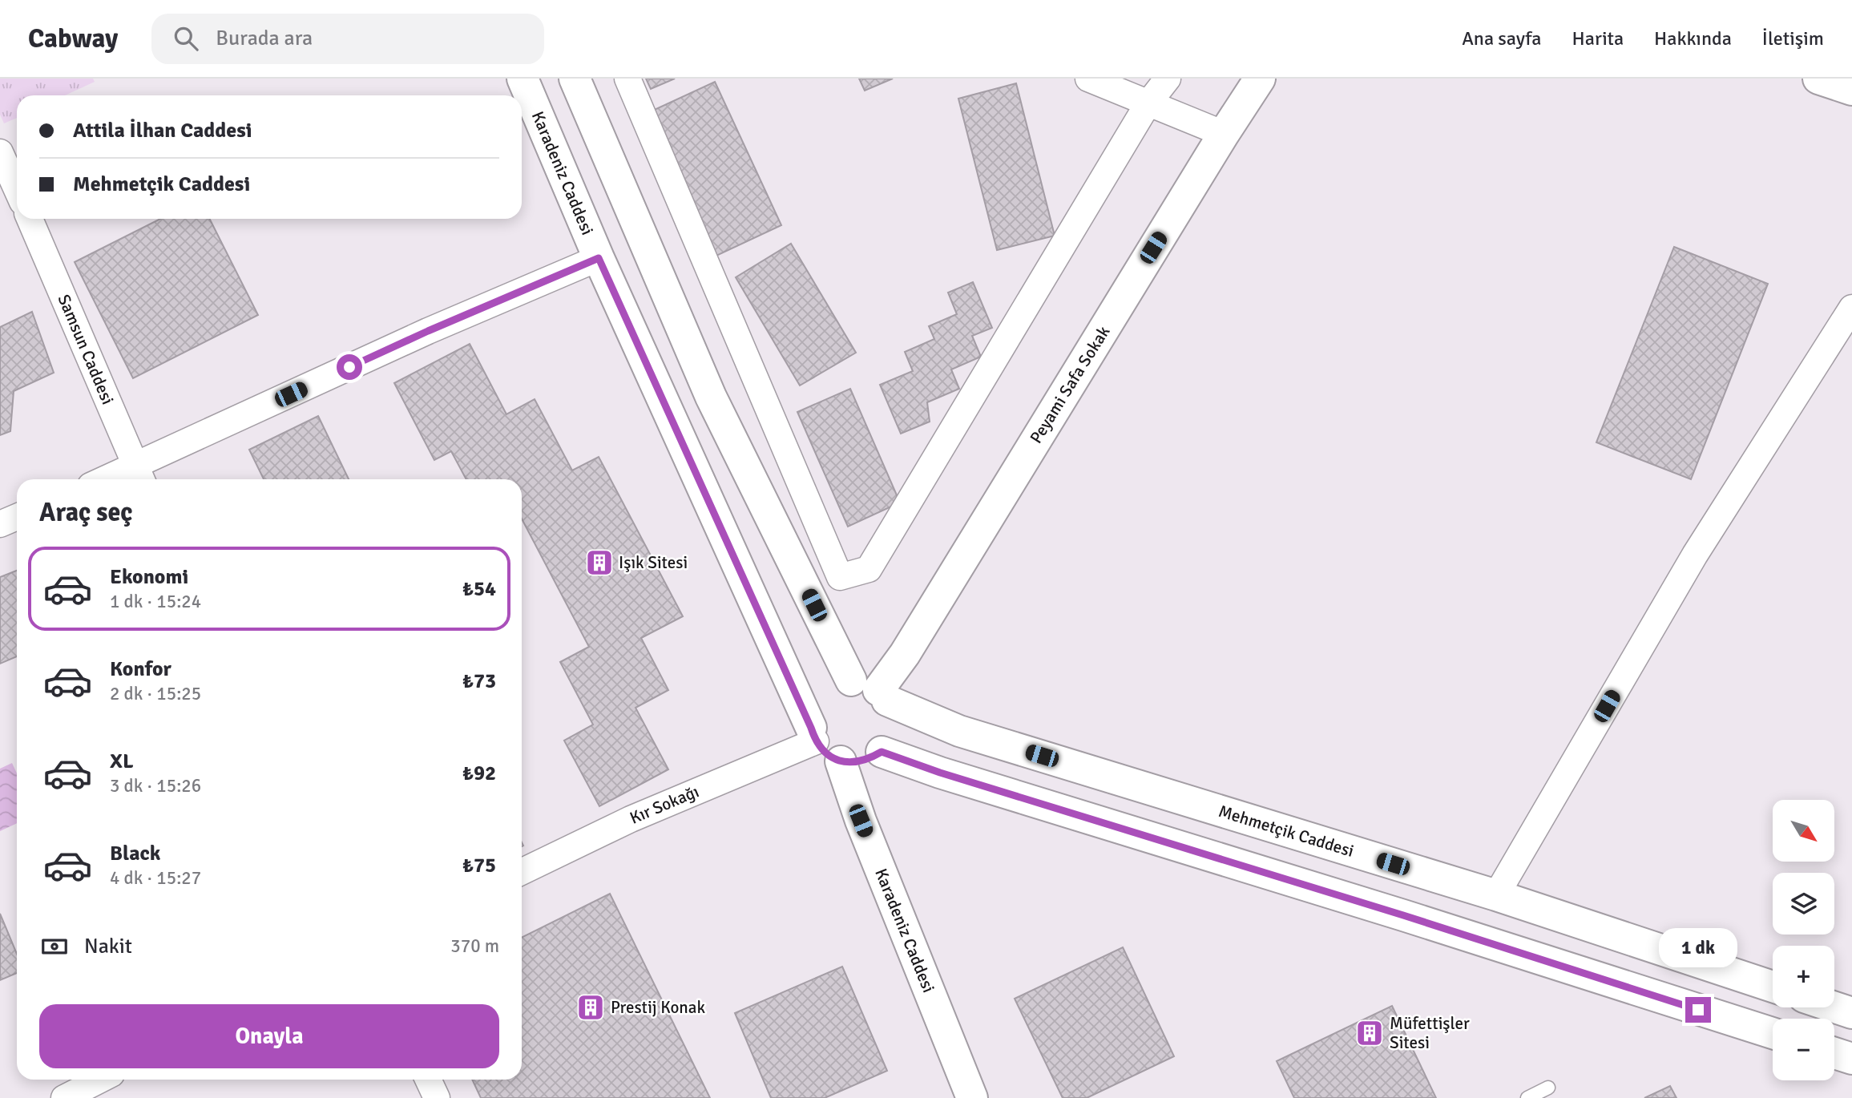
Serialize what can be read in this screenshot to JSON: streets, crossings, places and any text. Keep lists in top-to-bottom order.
{
  "streets": {
    "main road": ["Karadeniz Caddesi", "Peyami Safa Sokak", "Mehmetçik Caddesi"],
    "street": ["Samsun Caddesi", "Kır Sokağı"]
  },
  "crossings": [
    ["Karadeniz Caddesi", "Peyami Safa Sokak"],
    ["Karadeniz Caddesi", "Kır Sokağı"],
    ["Karadeniz Caddesi", "Mehmetçik Caddesi"],
    ["Peyami Safa Sokak", "Kır Sokağı"],
    ["Peyami Safa Sokak", "Mehmetçik Caddesi"],
    ["Kır Sokağı", "Mehmetçik Caddesi"]
  ],
  "places": {
    "building": ["Işık Sitesi", "Prestij Konak", "Müfettişler Sitesi"]
  },
  "north": "bottom right",
  "page": {
    "header": "Cabway",
    "search": "Burada ara",
    "nav": [
      "Ana sayfa",
      "Harita",
      "Hakkında",
      "İletişim"
    ],
    "banner": ["Attila İlhan Caddesi", "Mehmetçik Caddesi"],
    "heading": "Araç seç",
    "list": [
      {
        "name": "Ekonomi",
        "note": "1 dk · 15:24",
        "value": "₺54"
      },
      {
        "name": "Konfor",
        "note": "2 dk · 15:25",
        "value": "₺73"
      },
      {
        "name": "XL",
        "note": "3 dk · 15:26",
        "value": "₺92"
      },
      {
        "name": "Black",
        "note": "4 dk · 15:27",
        "value": "₺75"
      }
    ],
    "map_buttons": ["+", "−"],
    "pay": ["Nakit", "370 m"],
    "bubble": "1 dk",
    "buttons": "Onayla"
  }
}
